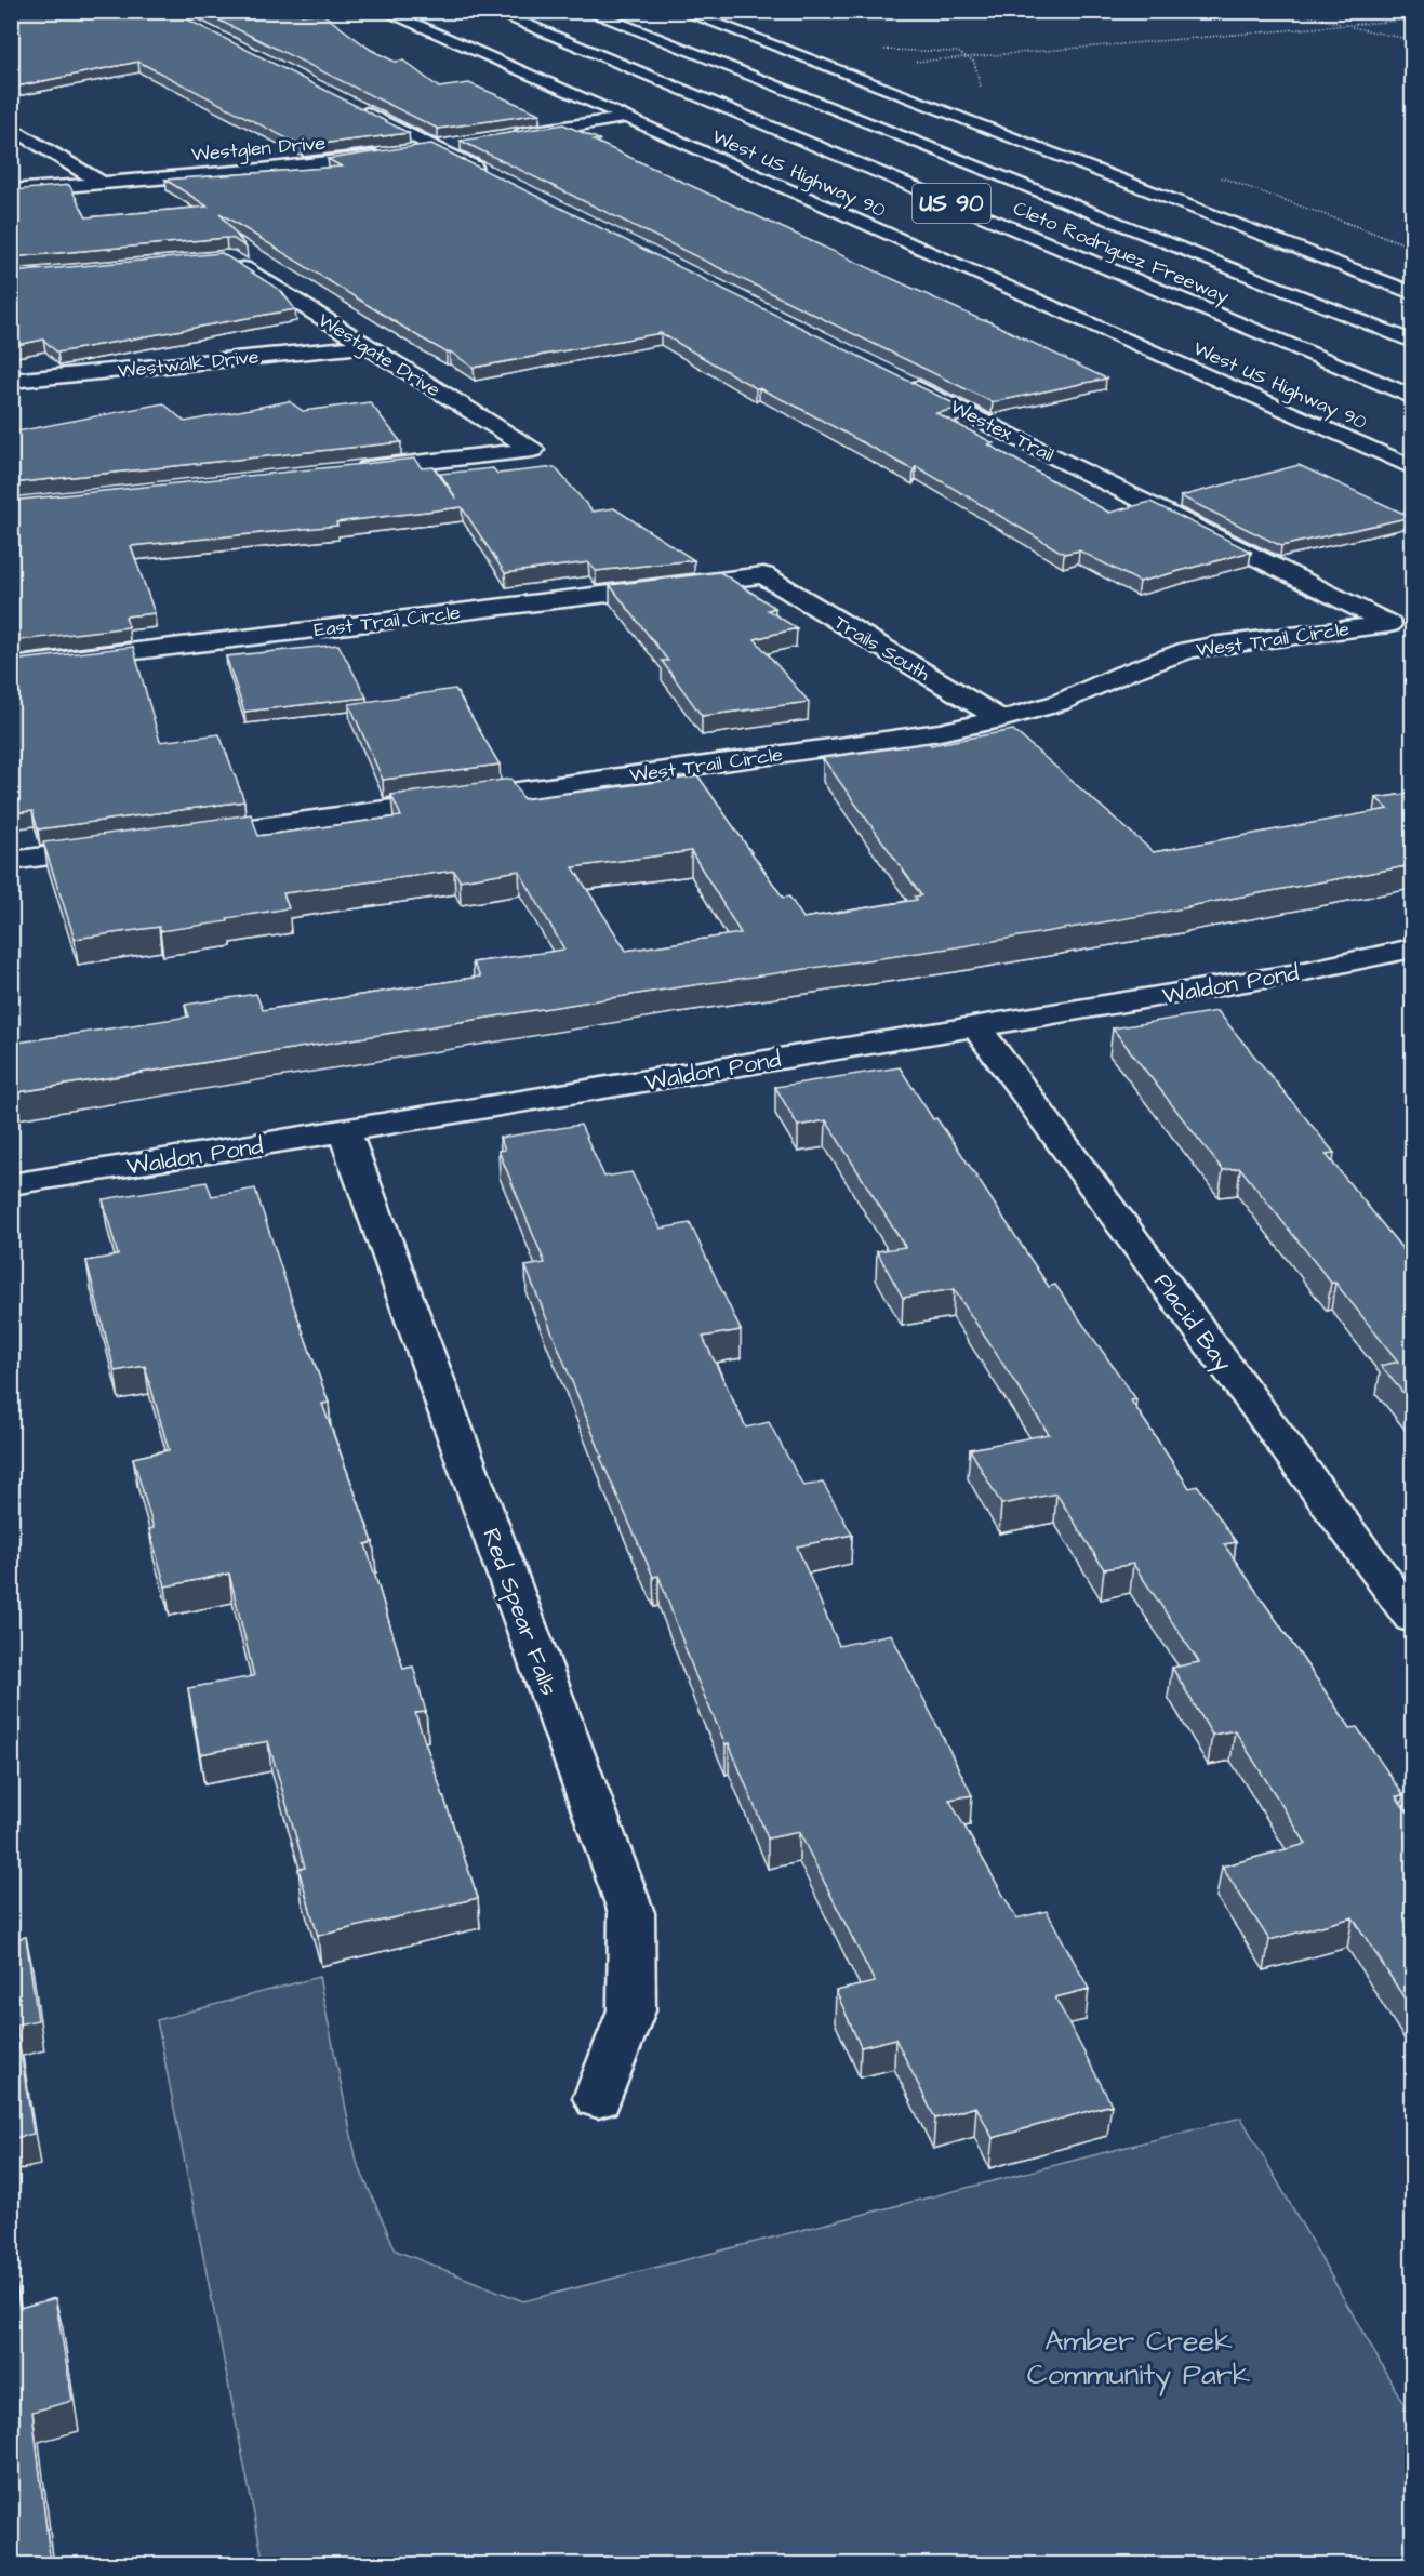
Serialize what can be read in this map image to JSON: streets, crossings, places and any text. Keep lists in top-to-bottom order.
{
  "streets": {
    "main road": [
      "Westglen Drive",
      "West US Highway 90",
      "US 90",
      "Cleto Rodriguez Freeway",
      "Westgate Drive",
      "Westwalk Drive",
      "Westex Trail",
      "East Trail Circle",
      "West Trail Circle",
      "Trails South",
      "Waldon Pond",
      "Placid Bay",
      "Red Spear Falls"
    ]
  },
  "crossings": [
    ["Westgate Drive", "Westwalk Drive"],
    ["Westex Trail", "West Trail Circle"],
    ["East Trail Circle", "Trails South"],
    ["West Trail Circle", "Trails South"],
    ["Waldon Pond", "Placid Bay"],
    ["Waldon Pond", "Red Spear Falls"]
  ],
  "parks": ["Amber Creek Community Park"]
}
